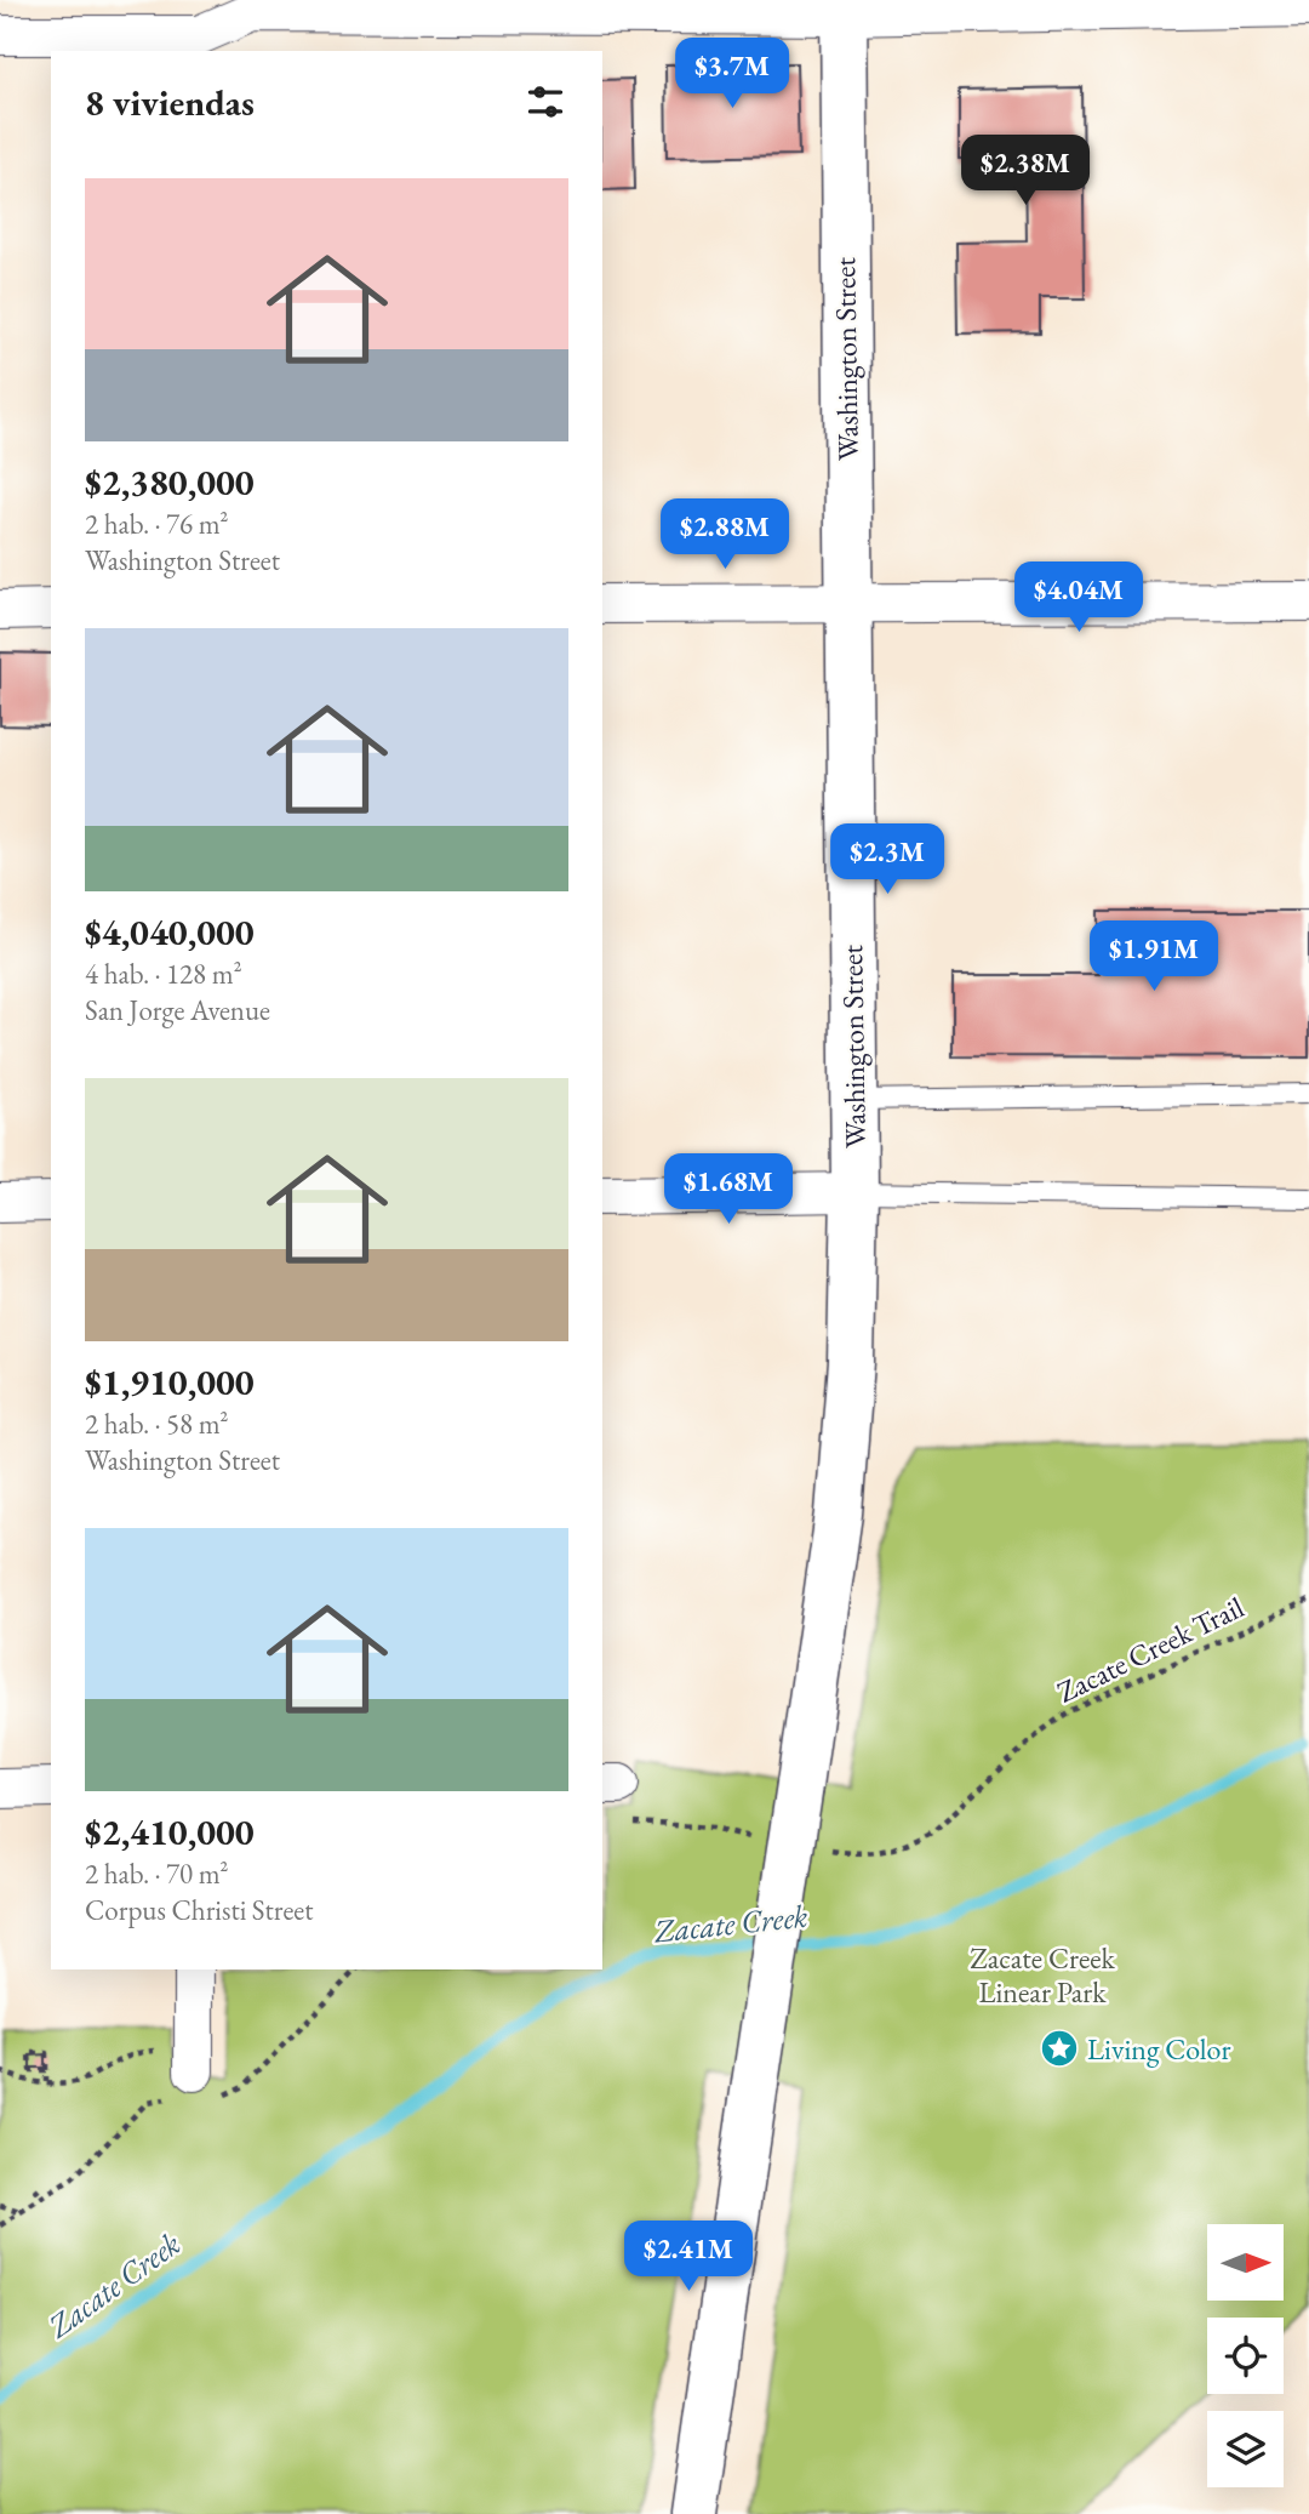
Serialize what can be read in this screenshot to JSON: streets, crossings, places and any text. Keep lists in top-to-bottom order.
{
  "streets": {
    "main road": ["Washington Street"],
    "path": ["Zacate Creek Trail"]
  },
  "water": ["Zacate Creek"],
  "parks": ["Zacate Creek Linear Park"],
  "places": {
    "place": ["Living Color"]
  },
  "north": "right",
  "page": {
    "price": [
      "$3.7M",
      "$2.38M",
      "$2.88M",
      "$4.04M",
      "$2.3M",
      "$1.91M",
      "$1.68M",
      "$2.41M"
    ],
    "heading": "8 viviendas",
    "list": [
      {
        "name": "$2,380,000",
        "note": "2 hab. · 76 m² · Washington Street"
      },
      {
        "name": "$4,040,000",
        "note": "4 hab. · 128 m² · San Jorge Avenue"
      },
      {
        "name": "$1,910,000",
        "note": "2 hab. · 58 m² · Washington Street"
      },
      {
        "name": "$2,410,000",
        "note": "2 hab. · 70 m² · Corpus Christi Street"
      }
    ]
  }
}
